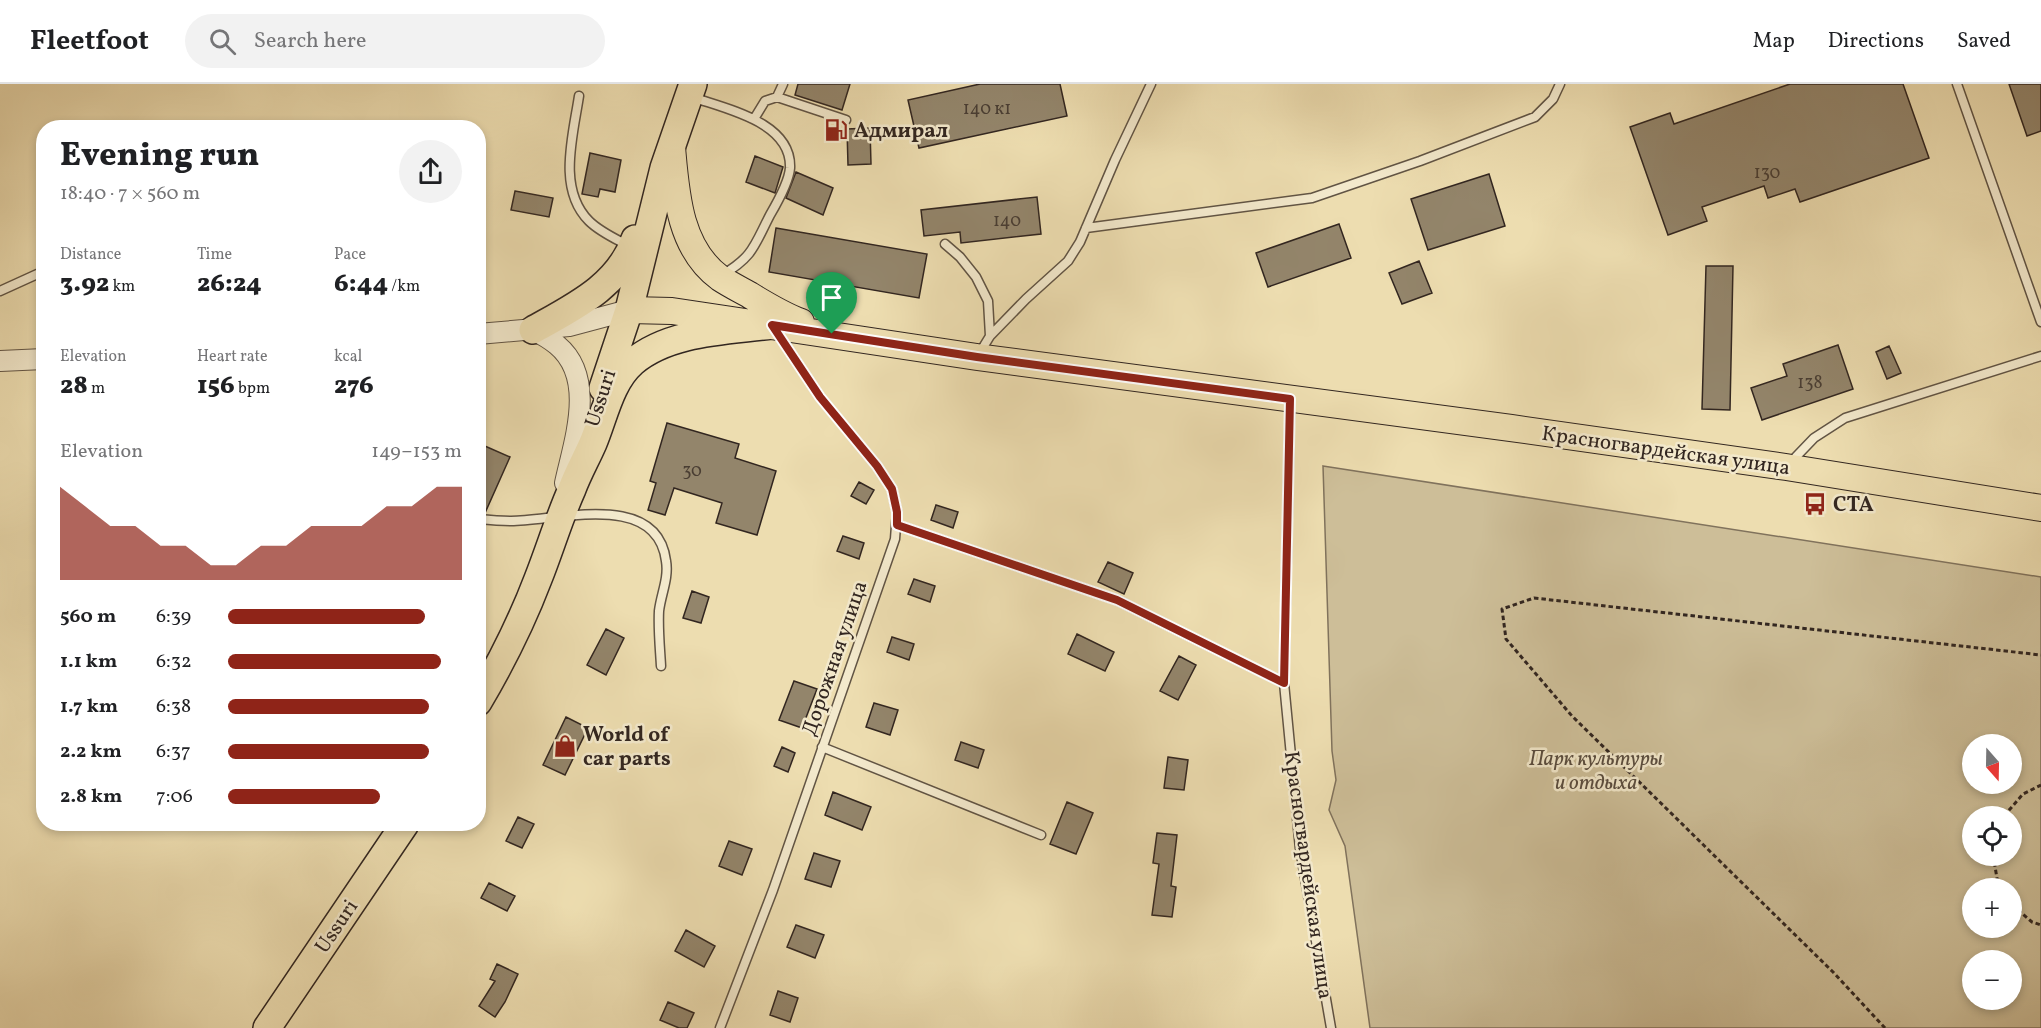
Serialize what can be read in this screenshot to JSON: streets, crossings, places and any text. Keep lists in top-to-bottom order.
{
  "streets": {
    "highway": ["Ussuri"],
    "main road": ["Красногвардейская улица"],
    "lane": ["Дорожная улица"]
  },
  "crossings": [
    ["Ussuri", "Красногвардейская улица"],
    ["Красногвардейская улица", "Дорожная улица"]
  ],
  "parks": ["Парк культуры и отдыха"],
  "places": {
    "fuel station": ["Адмирал"],
    "bus stop": ["СТА"],
    "shop": ["World of car parts"]
  },
  "house_numbers": [
    "140 к1",
    "130",
    "140",
    "138",
    "30"
  ],
  "north": "bottom",
  "page": {
    "header": "Fleetfoot",
    "search": "Search here",
    "nav": ["Map", "Directions", "Saved"],
    "heading": ["Evening run", "18:40 · 7 × 560 m"],
    "stats": [
      ["Distance", "3.92 km"],
      ["Time", "26:24"],
      ["Pace", "6:44 /km"],
      ["Elevation", "28 m"],
      ["Heart rate", "156 bpm"],
      ["kcal", "276"]
    ],
    "chart": ["Elevation", "149–153 m"],
    "list": [
      {
        "name": "560 m",
        "note": "6:39"
      },
      {
        "name": "1.1 km",
        "note": "6:32"
      },
      {
        "name": "1.7 km",
        "note": "6:38"
      },
      {
        "name": "2.2 km",
        "note": "6:37"
      },
      {
        "name": "2.8 km",
        "note": "7:06"
      }
    ],
    "map_buttons": ["+", "−"]
  }
}
